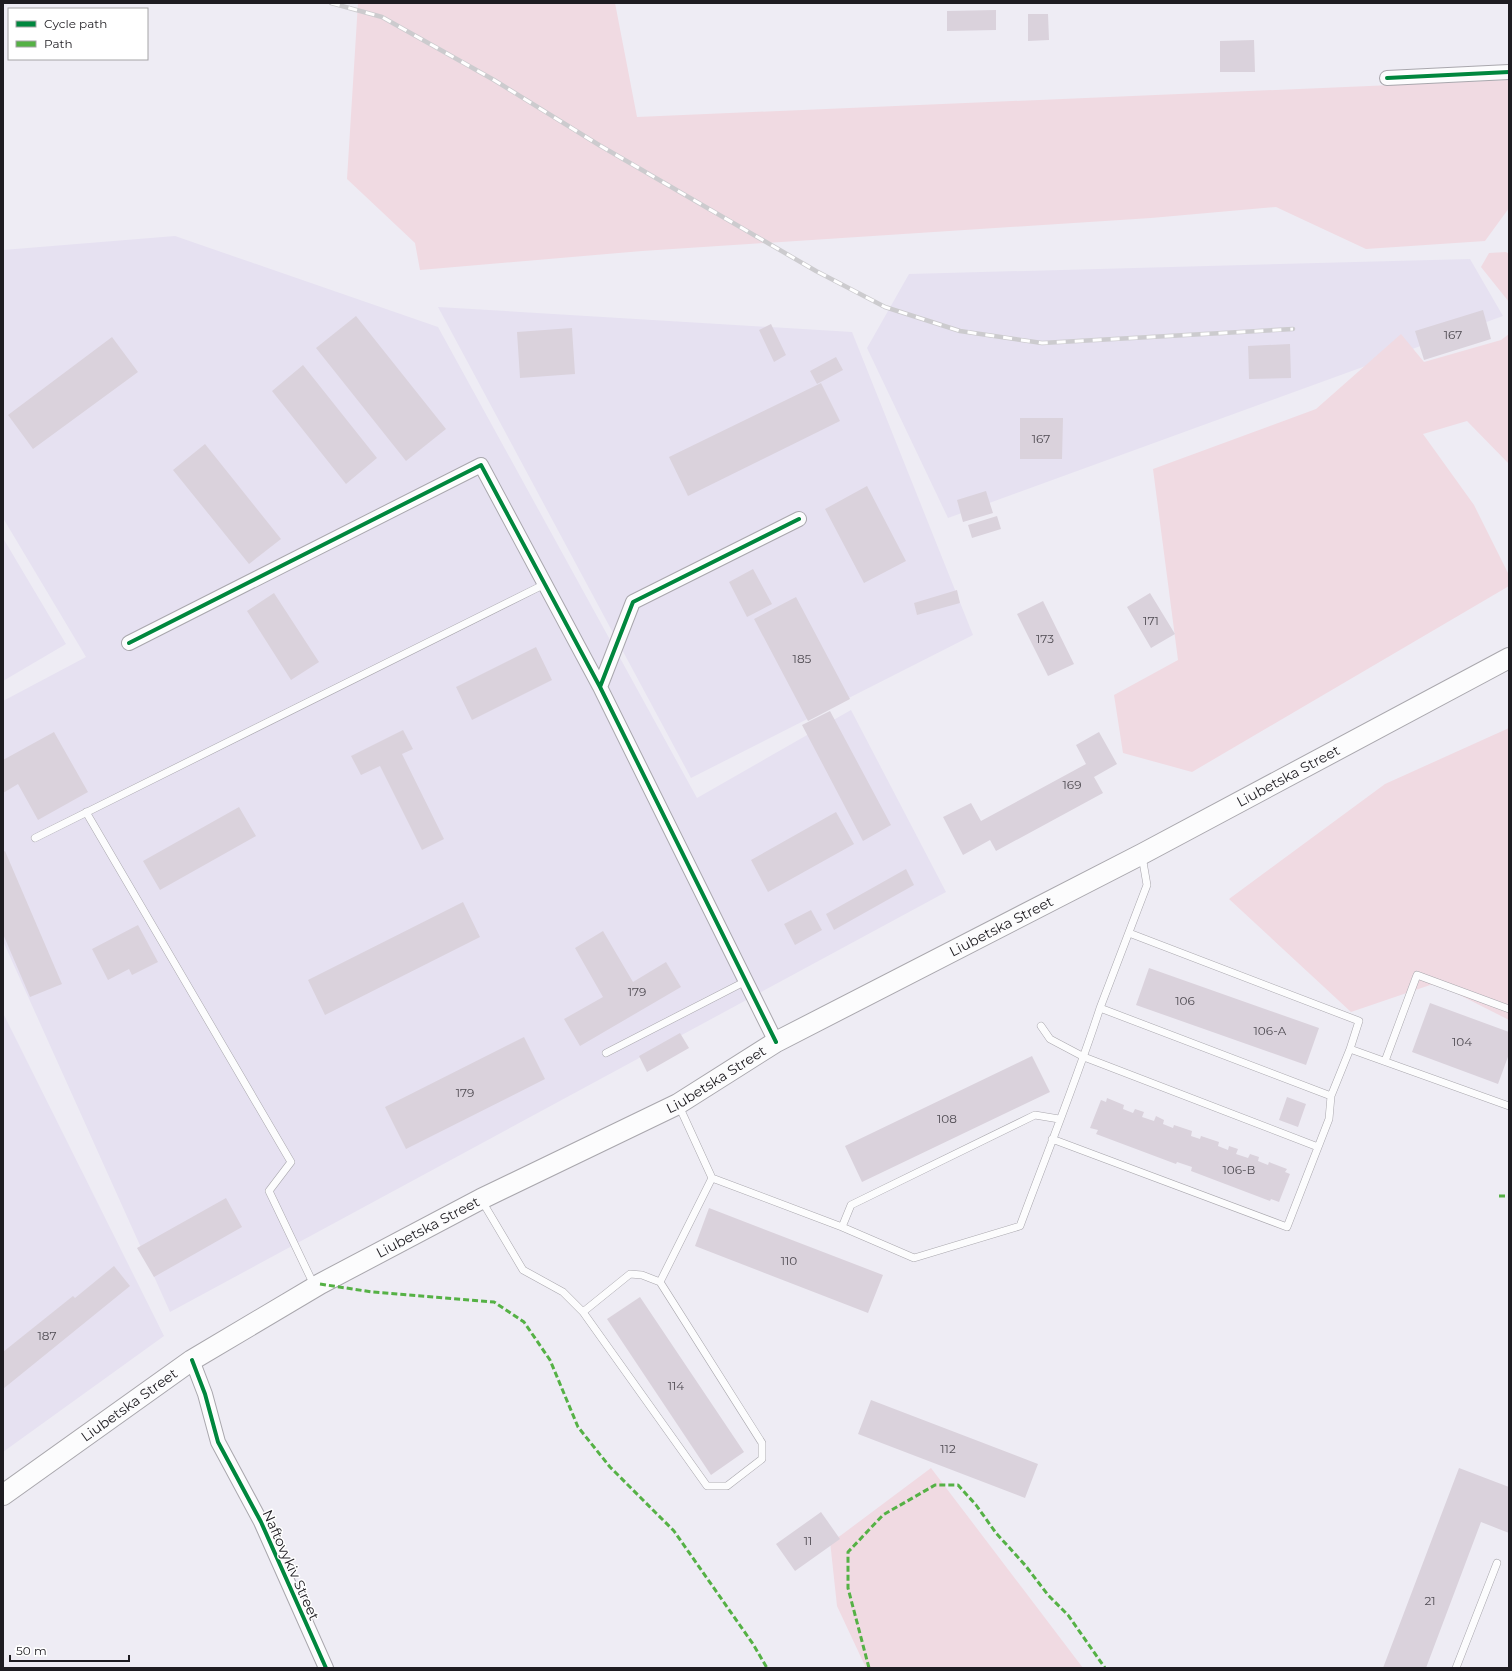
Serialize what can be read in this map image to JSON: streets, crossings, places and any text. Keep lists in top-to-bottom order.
{
  "streets": {
    "main road": ["Liubetska Street"],
    "street": ["Naftovykiv Street"]
  },
  "crossings": [
    ["Liubetska Street", "Naftovykiv Street"]
  ],
  "house_numbers": [
    "167",
    "167",
    "171",
    "173",
    "185",
    "169",
    "179",
    "106",
    "106-А",
    "104",
    "179",
    "108",
    "106-В",
    "110",
    "187",
    "114",
    "112",
    "11",
    "21"
  ],
  "legend": ["Cycle path", "Path"],
  "scale_bar": "50 m"
}
